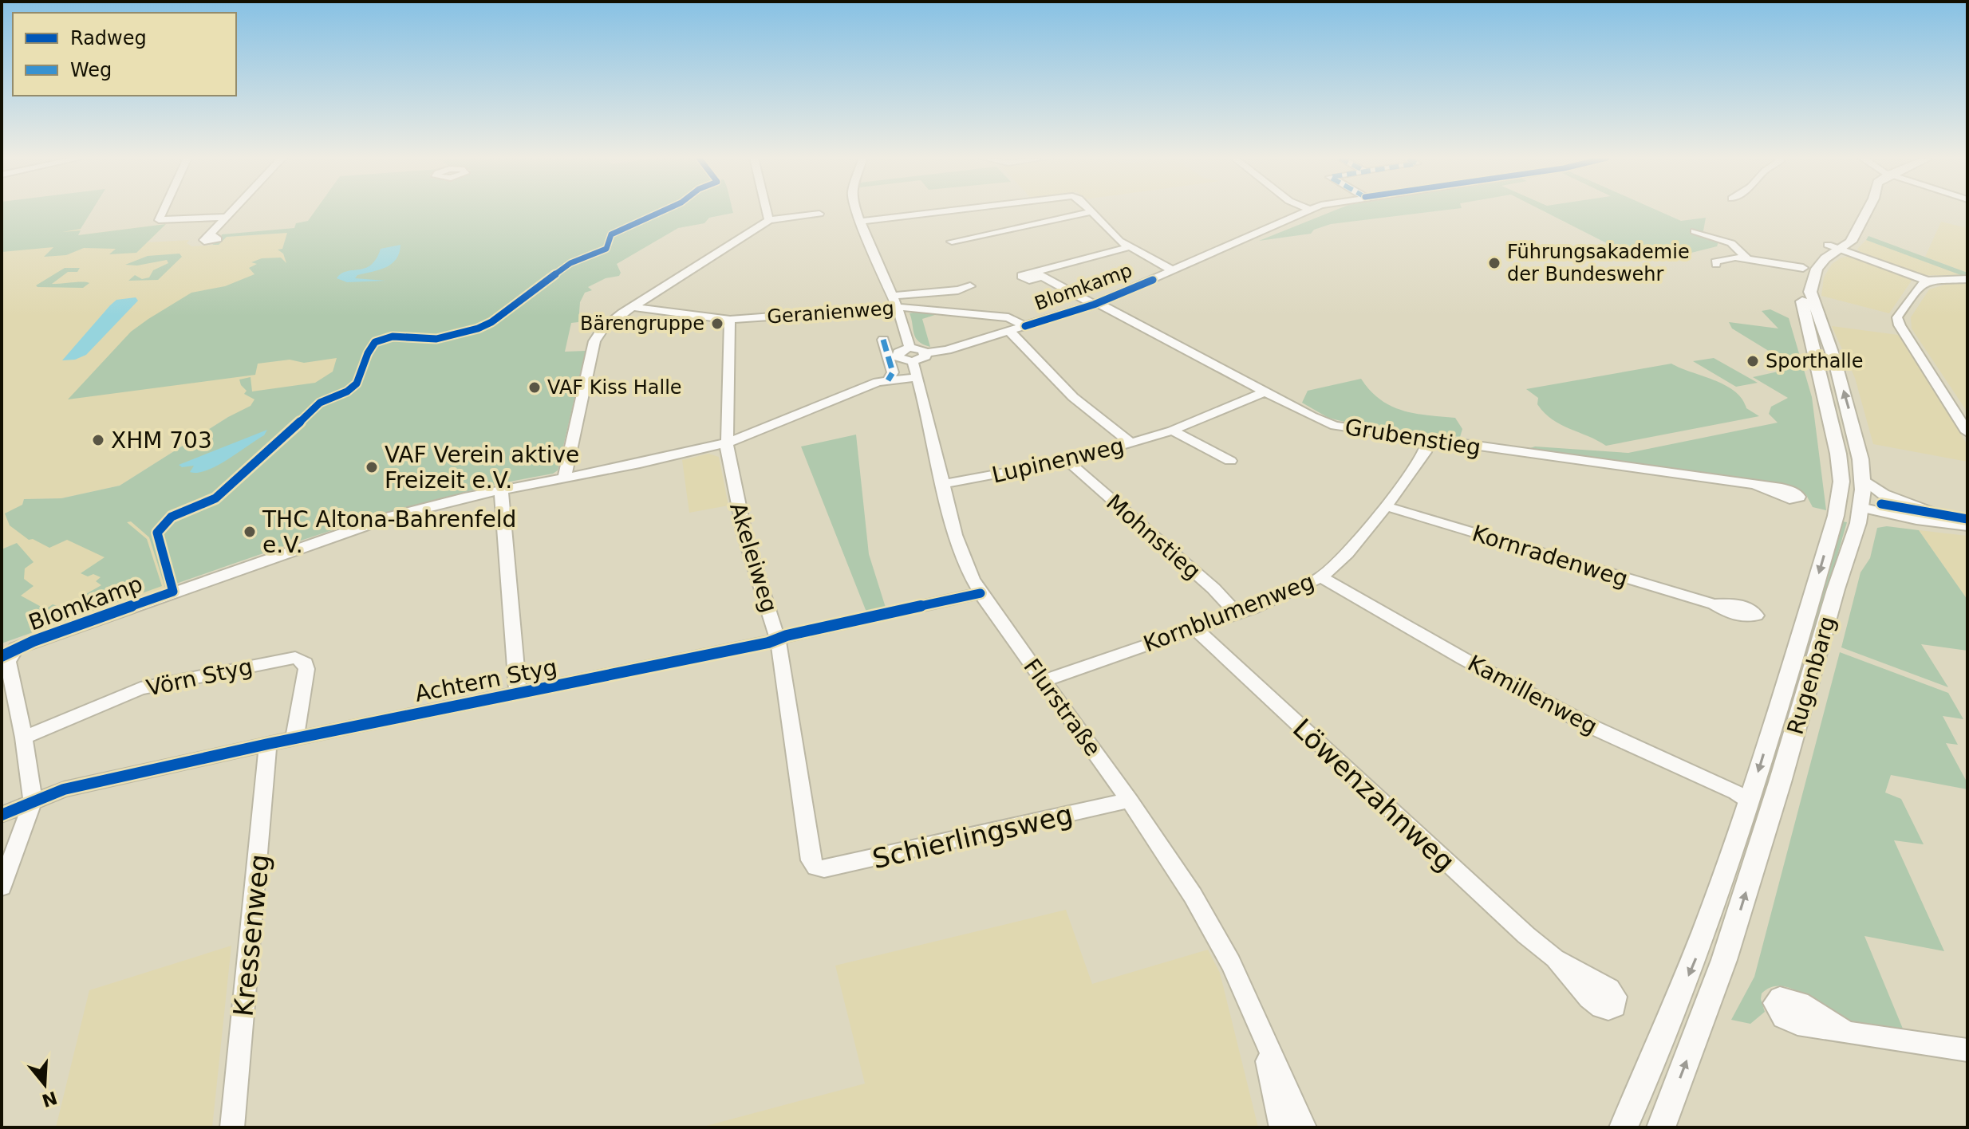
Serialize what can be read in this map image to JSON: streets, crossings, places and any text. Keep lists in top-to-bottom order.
{
  "streets": {
    "main road": ["Rugenbarg"],
    "street": [
      "Blomkamp",
      "Geranienweg",
      "Grubenstieg",
      "Lupinenweg",
      "Mohnstieg",
      "Kornradenweg",
      "Akeleiweg",
      "Kornblumenweg",
      "Vörn Styg",
      "Achtern Styg",
      "Kamillenweg",
      "Flurstraße",
      "Löwenzahnweg",
      "Schierlingsweg",
      "Kressenweg"
    ]
  },
  "crossings": [
    ["Blomkamp", "Geranienweg"],
    ["Blomkamp", "Grubenstieg"],
    ["Blomkamp", "Akeleiweg"],
    ["Blomkamp", "Vörn Styg"],
    ["Blomkamp", "Flurstraße"],
    ["Geranienweg", "Akeleiweg"],
    ["Geranienweg", "Flurstraße"],
    ["Grubenstieg", "Lupinenweg"],
    ["Grubenstieg", "Kornblumenweg"],
    ["Lupinenweg", "Mohnstieg"],
    ["Lupinenweg", "Flurstraße"],
    ["Mohnstieg", "Kornblumenweg"],
    ["Kornradenweg", "Kornblumenweg"],
    ["Akeleiweg", "Achtern Styg"],
    ["Akeleiweg", "Schierlingsweg"],
    ["Kornblumenweg", "Kamillenweg"],
    ["Kornblumenweg", "Flurstraße"],
    ["Kornblumenweg", "Löwenzahnweg"],
    ["Rugenbarg", "Kamillenweg"],
    ["Vörn Styg", "Achtern Styg"],
    ["Achtern Styg", "Flurstraße"],
    ["Achtern Styg", "Kressenweg"],
    ["Flurstraße", "Schierlingsweg"]
  ],
  "places": [
    "Führungsakademie der Bundeswehr",
    "Bärengruppe",
    "Sporthalle",
    "VAF Kiss Halle",
    "XHM 703",
    "VAF Verein aktive Freizeit e.V.",
    "THC Altona-Bahrenfeld e.V."
  ],
  "legend": ["Radweg", "Weg"],
  "north": "bottom"
}
